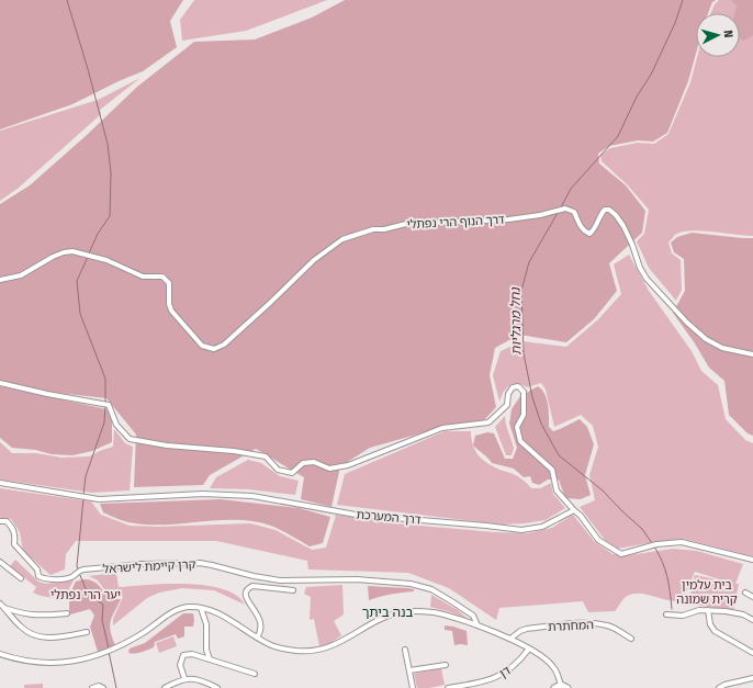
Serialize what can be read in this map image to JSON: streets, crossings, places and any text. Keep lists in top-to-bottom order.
{
  "streets": {
    "street": [
      "דרך הנוף הרי נפתלי",
      "דרך המערכת",
      "קרן קיימת לישראל",
      "המחתרת",
      "דן"
    ]
  },
  "districts": ["בנה ביתך"],
  "water": ["נחל מרגליות"],
  "parks": ["בית עלמין קרית שמונה", "יער הרי נפתלי"],
  "north": "right"
}
